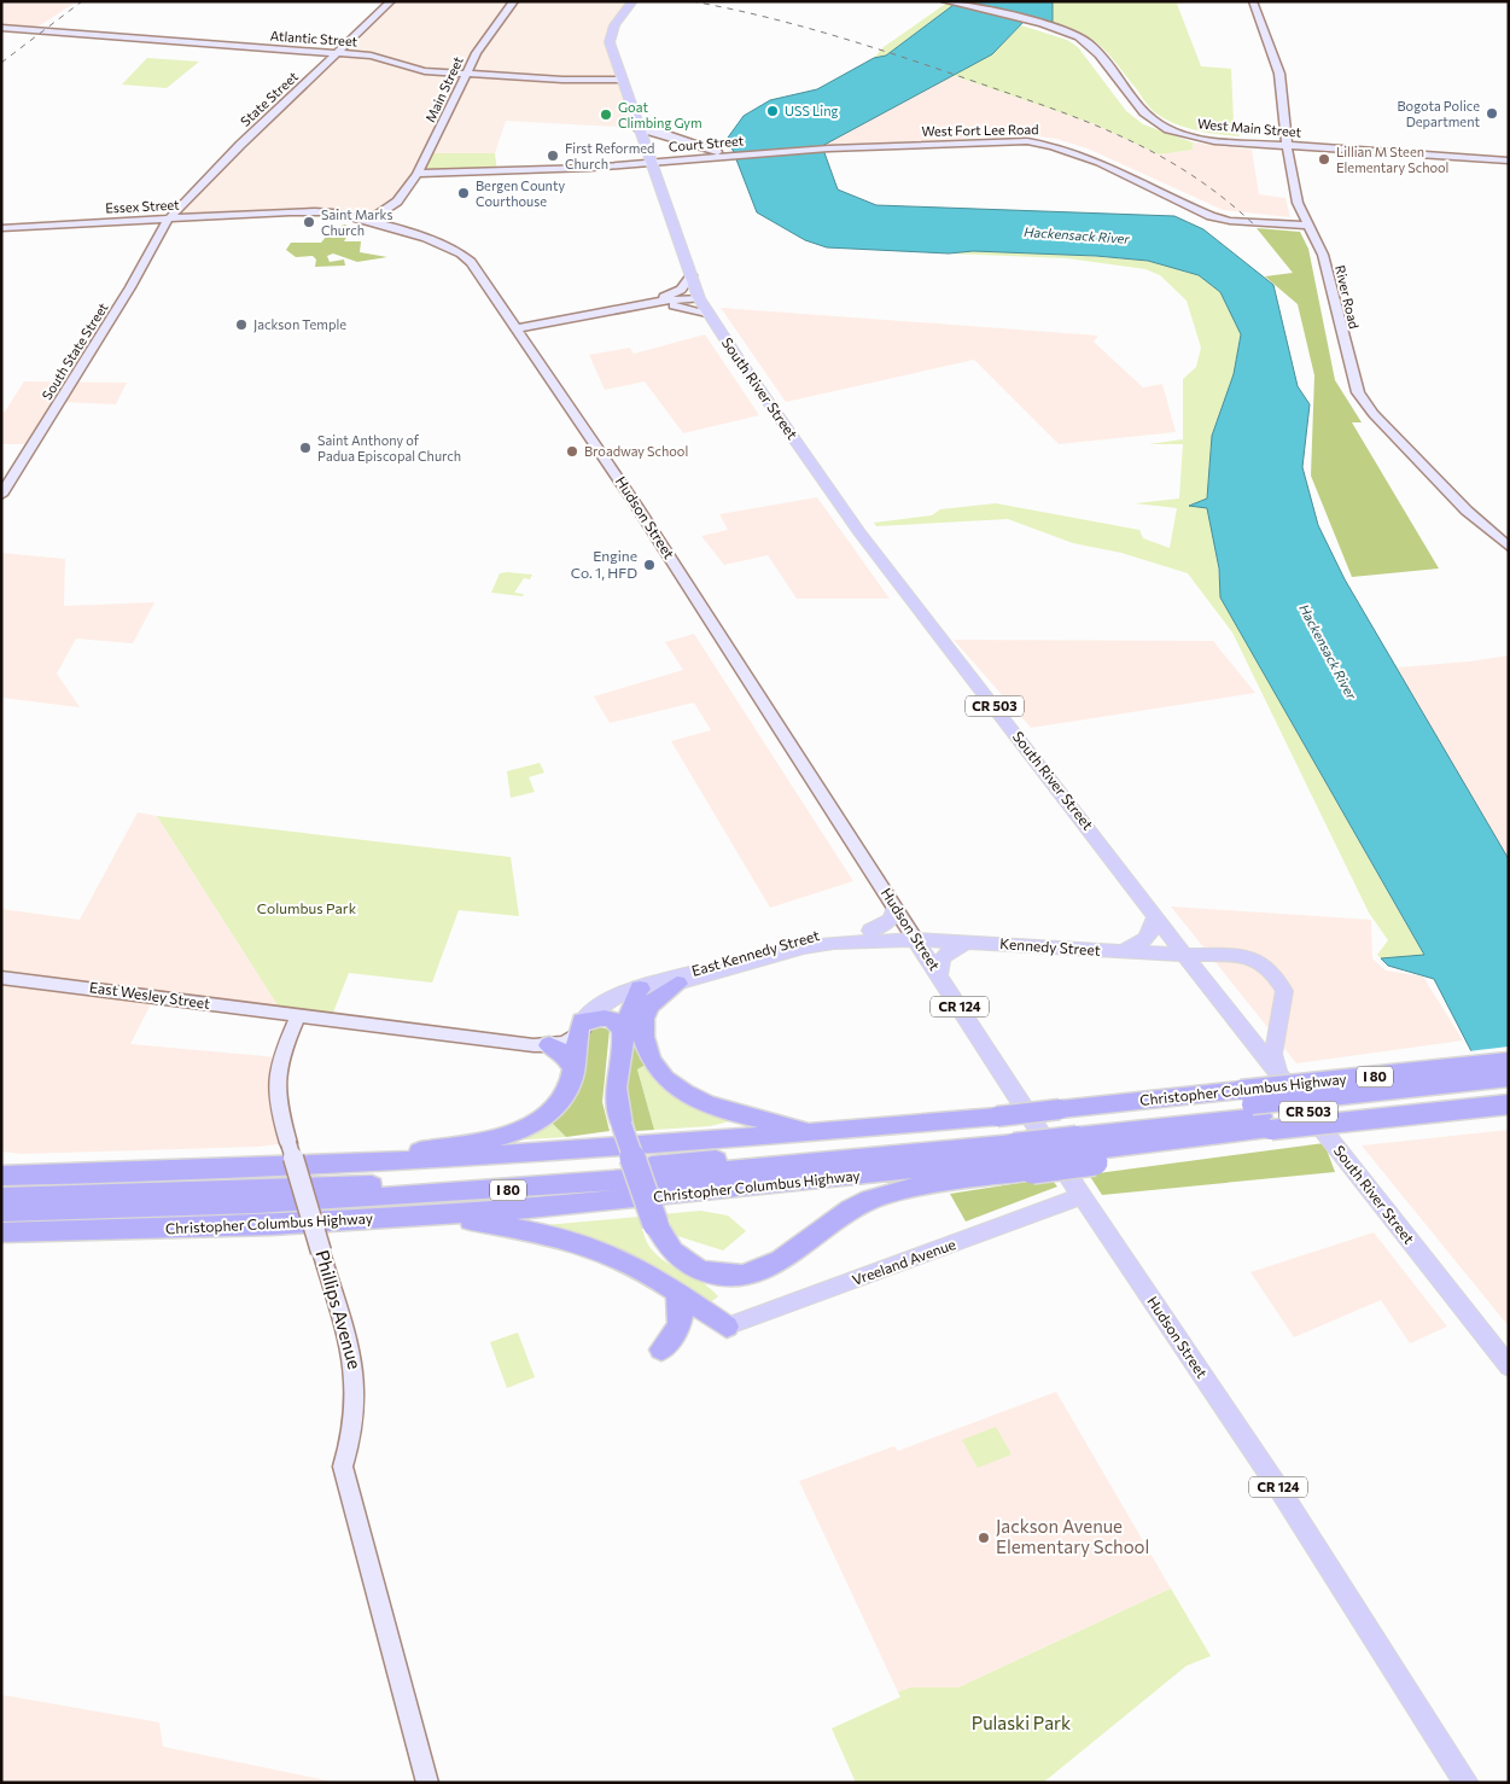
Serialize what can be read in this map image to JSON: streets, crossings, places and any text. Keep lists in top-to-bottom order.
{
  "streets": {
    "highway": ["I 80", "Christopher Columbus Highway"],
    "main road": [
      "Atlantic Street",
      "Main Street",
      "State Street",
      "West Main Street",
      "West Fort Lee Road",
      "Court Street",
      "Essex Street",
      "River Road",
      "South State Street",
      "South River Street",
      "Hudson Street",
      "CR 503",
      "Kennedy Street",
      "East Kennedy Street",
      "East Wesley Street",
      "CR 124",
      "Vreeland Avenue",
      "Phillips Avenue"
    ]
  },
  "crossings": [
    ["Atlantic Street", "Main Street"],
    ["Atlantic Street", "State Street"],
    ["Atlantic Street", "CR 503"],
    ["Main Street", "Court Street"],
    ["Main Street", "Essex Street"],
    ["Main Street", "Hudson Street"],
    ["State Street", "Essex Street"],
    ["State Street", "South State Street"],
    ["West Main Street", "River Road"],
    ["West Fort Lee Road", "Court Street"],
    ["West Fort Lee Road", "River Road"],
    ["Court Street", "South River Street"],
    ["Court Street", "CR 503"],
    ["Essex Street", "South State Street"],
    ["Essex Street", "Hudson Street"],
    ["South River Street", "CR 503"],
    ["South River Street", "Kennedy Street"],
    ["Hudson Street", "Kennedy Street"],
    ["Hudson Street", "East Kennedy Street"],
    ["Hudson Street", "Vreeland Avenue"],
    ["Kennedy Street", "East Kennedy Street"],
    ["East Kennedy Street", "East Wesley Street"],
    ["East Kennedy Street", "Phillips Avenue"],
    ["East Wesley Street", "Phillips Avenue"]
  ],
  "water": ["Hackensack River"],
  "parks": ["Columbus Park", "Pulaski Park"],
  "places": [
    "USS Ling",
    "Bogota Police Department",
    "Goat Climbing Gym",
    "First Reformed Church",
    "Lillian M Steen Elementary School",
    "Bergen County Courthouse",
    "Saint Marks Church",
    "Jackson Temple",
    "Saint Anthony of Padua Episcopal Church",
    "Broadway School",
    "Engine Co. 1, HFD",
    "Jackson Avenue Elementary School"
  ]
}
